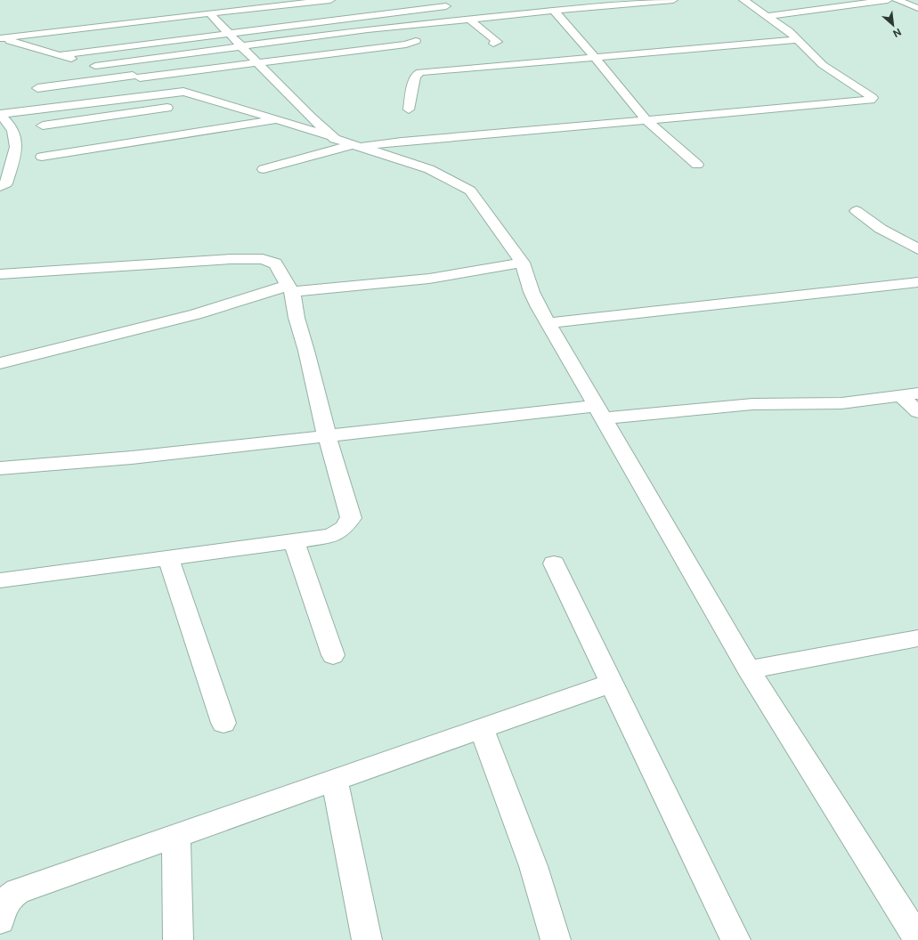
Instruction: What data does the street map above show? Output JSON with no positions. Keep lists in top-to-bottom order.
{
  "north": "bottom right"
}
